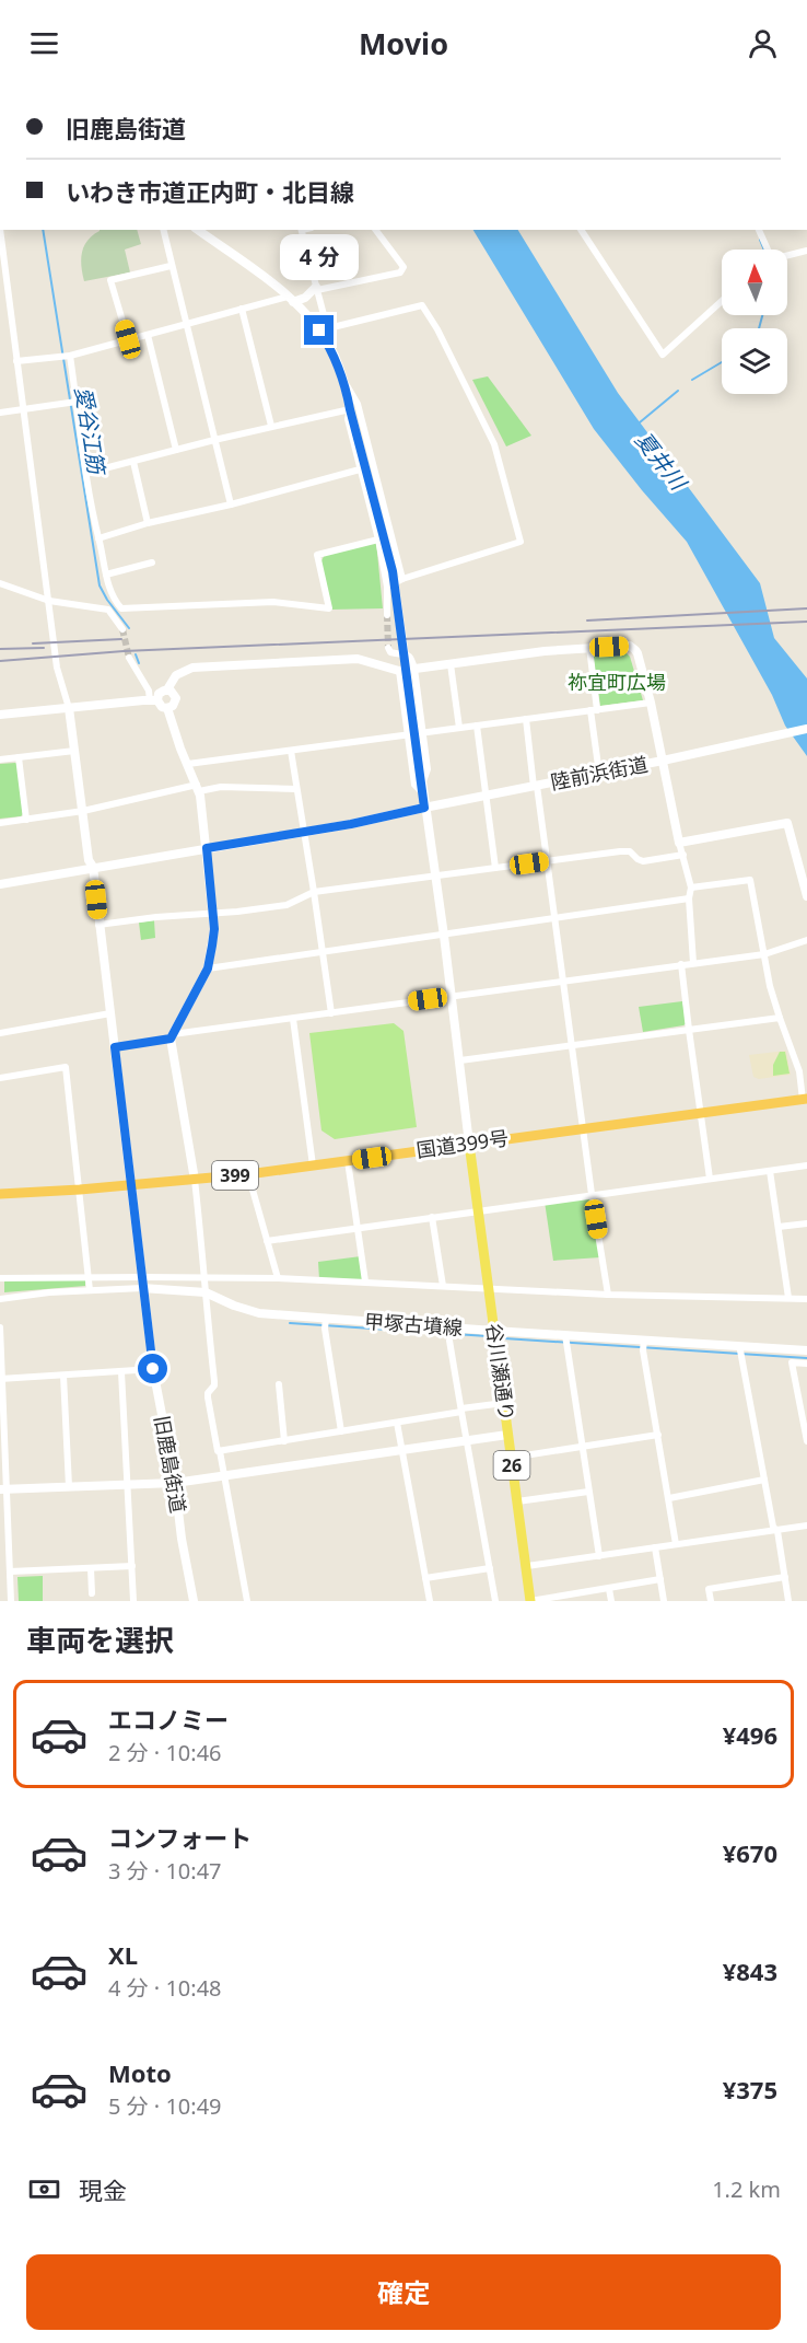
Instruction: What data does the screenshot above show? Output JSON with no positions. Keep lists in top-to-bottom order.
{
  "streets": {
    "highway": ["国道399号", "399"],
    "main road": ["甲塚古墳線", "谷川瀬通り", "26"],
    "street": ["陸前浜街道", "旧鹿島街道"]
  },
  "crossings": [
    ["国道399号", "谷川瀬通り"],
    ["甲塚古墳線", "谷川瀬通り"],
    ["甲塚古墳線", "旧鹿島街道"]
  ],
  "water": ["愛谷江筋", "夏井川"],
  "parks": ["祢宜町広場"],
  "north": "top",
  "page": {
    "header": "Movio",
    "banner": ["旧鹿島街道", "いわき市道正内町・北目線"],
    "bubble": "4 分",
    "heading": "車両を選択",
    "list": [
      {
        "name": "エコノミー",
        "note": "2 分 · 10:46",
        "value": "¥496"
      },
      {
        "name": "コンフォート",
        "note": "3 分 · 10:47",
        "value": "¥670"
      },
      {
        "name": "XL",
        "note": "4 分 · 10:48",
        "value": "¥843"
      },
      {
        "name": "Moto",
        "note": "5 分 · 10:49",
        "value": "¥375"
      }
    ],
    "pay": ["現金", "1.2 km"],
    "buttons": "確定"
  }
}
